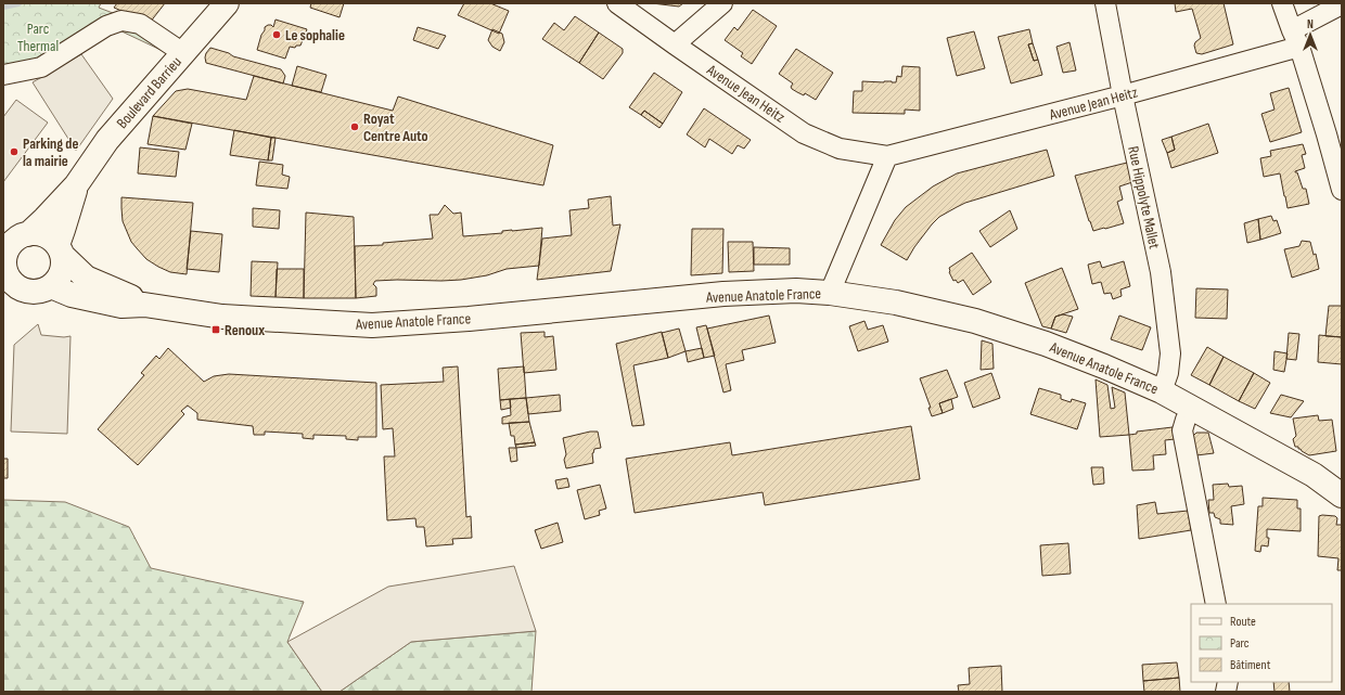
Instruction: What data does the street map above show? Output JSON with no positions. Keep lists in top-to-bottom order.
{
  "streets": {
    "main road": ["Boulevard Barrieu", "Avenue Anatole France"],
    "street": ["Avenue Jean Heitz", "Rue Hippolyte Mallet"]
  },
  "crossings": [
    ["Boulevard Barrieu", "Avenue Anatole France"],
    ["Avenue Jean Heitz", "Rue Hippolyte Mallet"],
    ["Rue Hippolyte Mallet", "Avenue Anatole France"]
  ],
  "parks": ["Parc Thermal"],
  "places": {
    "other": ["Le sophalie", "Royat Centre Auto", "Parking de la mairie"],
    "transit": ["Renoux"]
  },
  "legend": ["Route", "Parc", "Bâtiment"],
  "north": "top"
}
